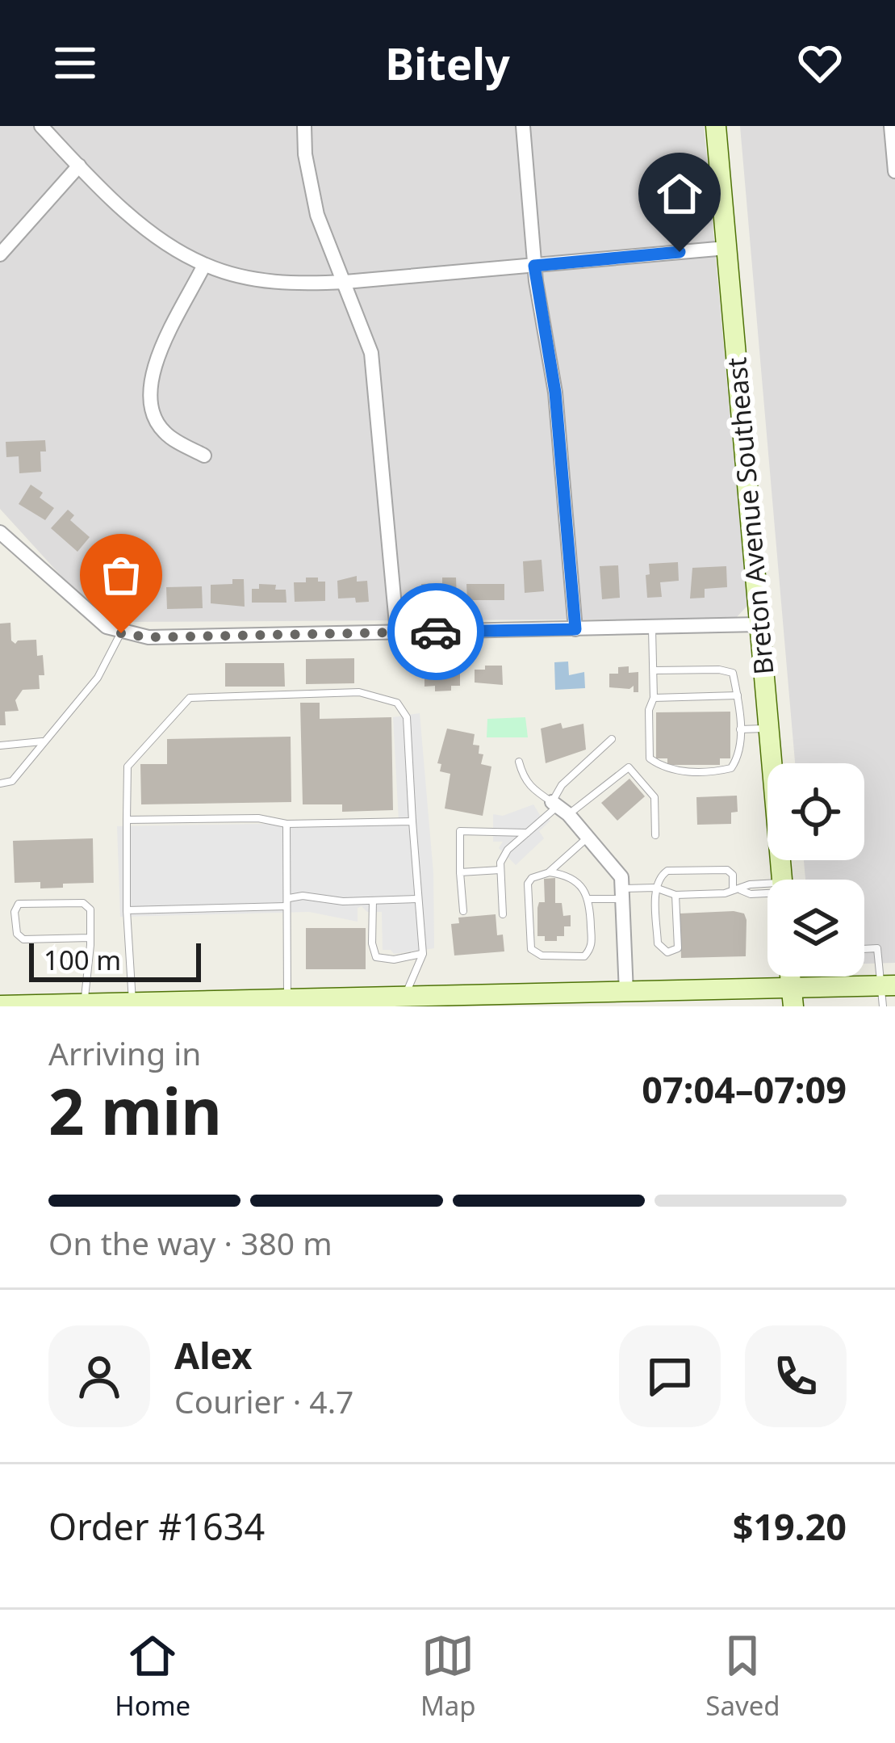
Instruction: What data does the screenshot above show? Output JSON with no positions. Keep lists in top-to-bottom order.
{
  "streets": {
    "main road": ["Breton Avenue Southeast"]
  },
  "scale_bar": "100 m",
  "page": {
    "header": "Bitely",
    "scale": "100 m",
    "heading": ["2 min", "Arriving in", "07:04–07:09"],
    "panel": [
      "Alex",
      "Courier · 4.7",
      "Order #1634",
      "$19.20"
    ],
    "bar": "On the way · 380 m",
    "tabs": ["Home", "Map", "Saved"]
  }
}
